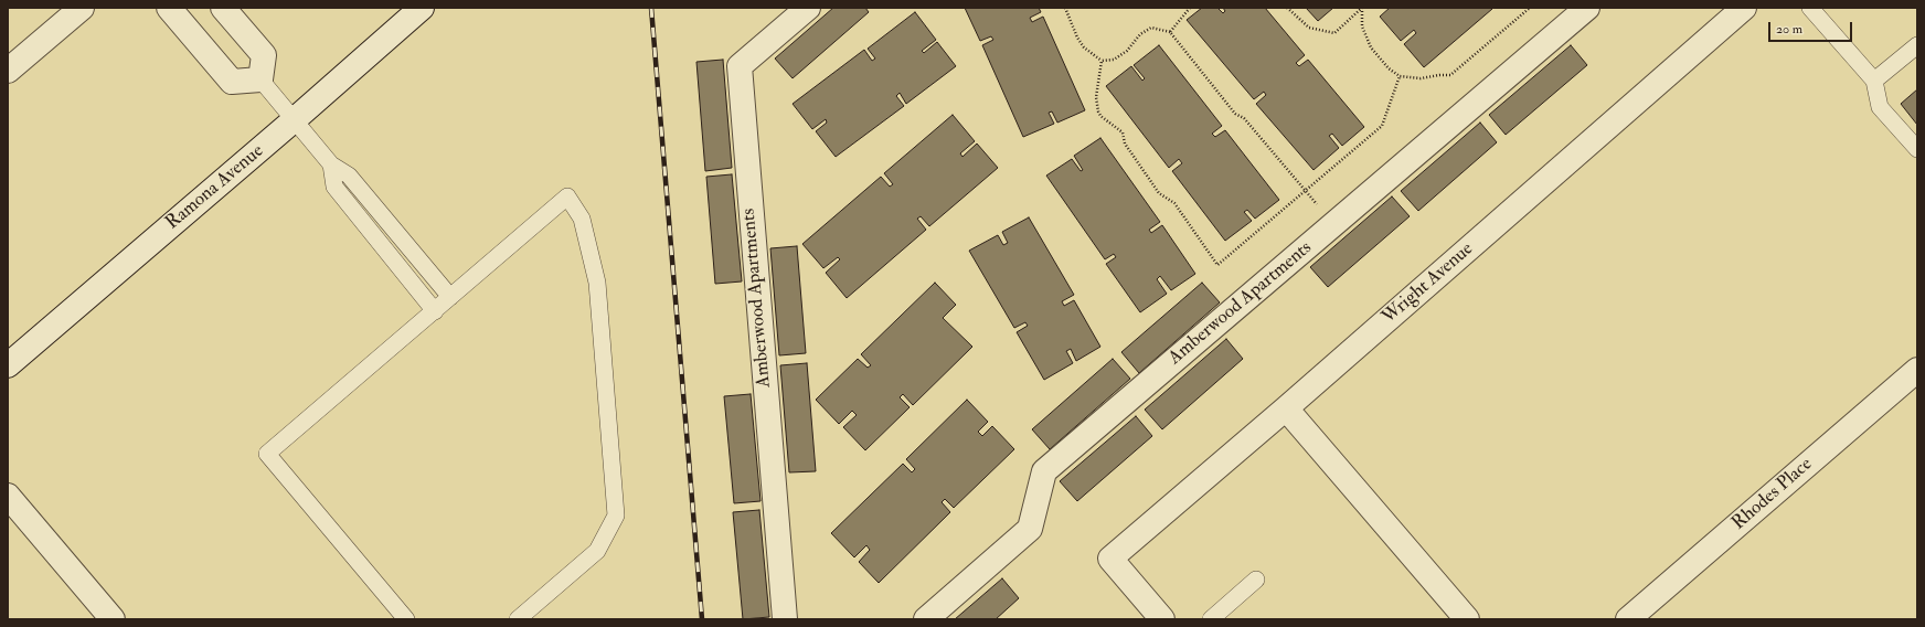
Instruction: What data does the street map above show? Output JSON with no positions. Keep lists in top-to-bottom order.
{
  "streets": {
    "street": [
      "Ramona Avenue",
      "Wright Avenue",
      "Amberwood Apartments",
      "Rhodes Place"
    ]
  },
  "scale_bar": "20 m"
}
